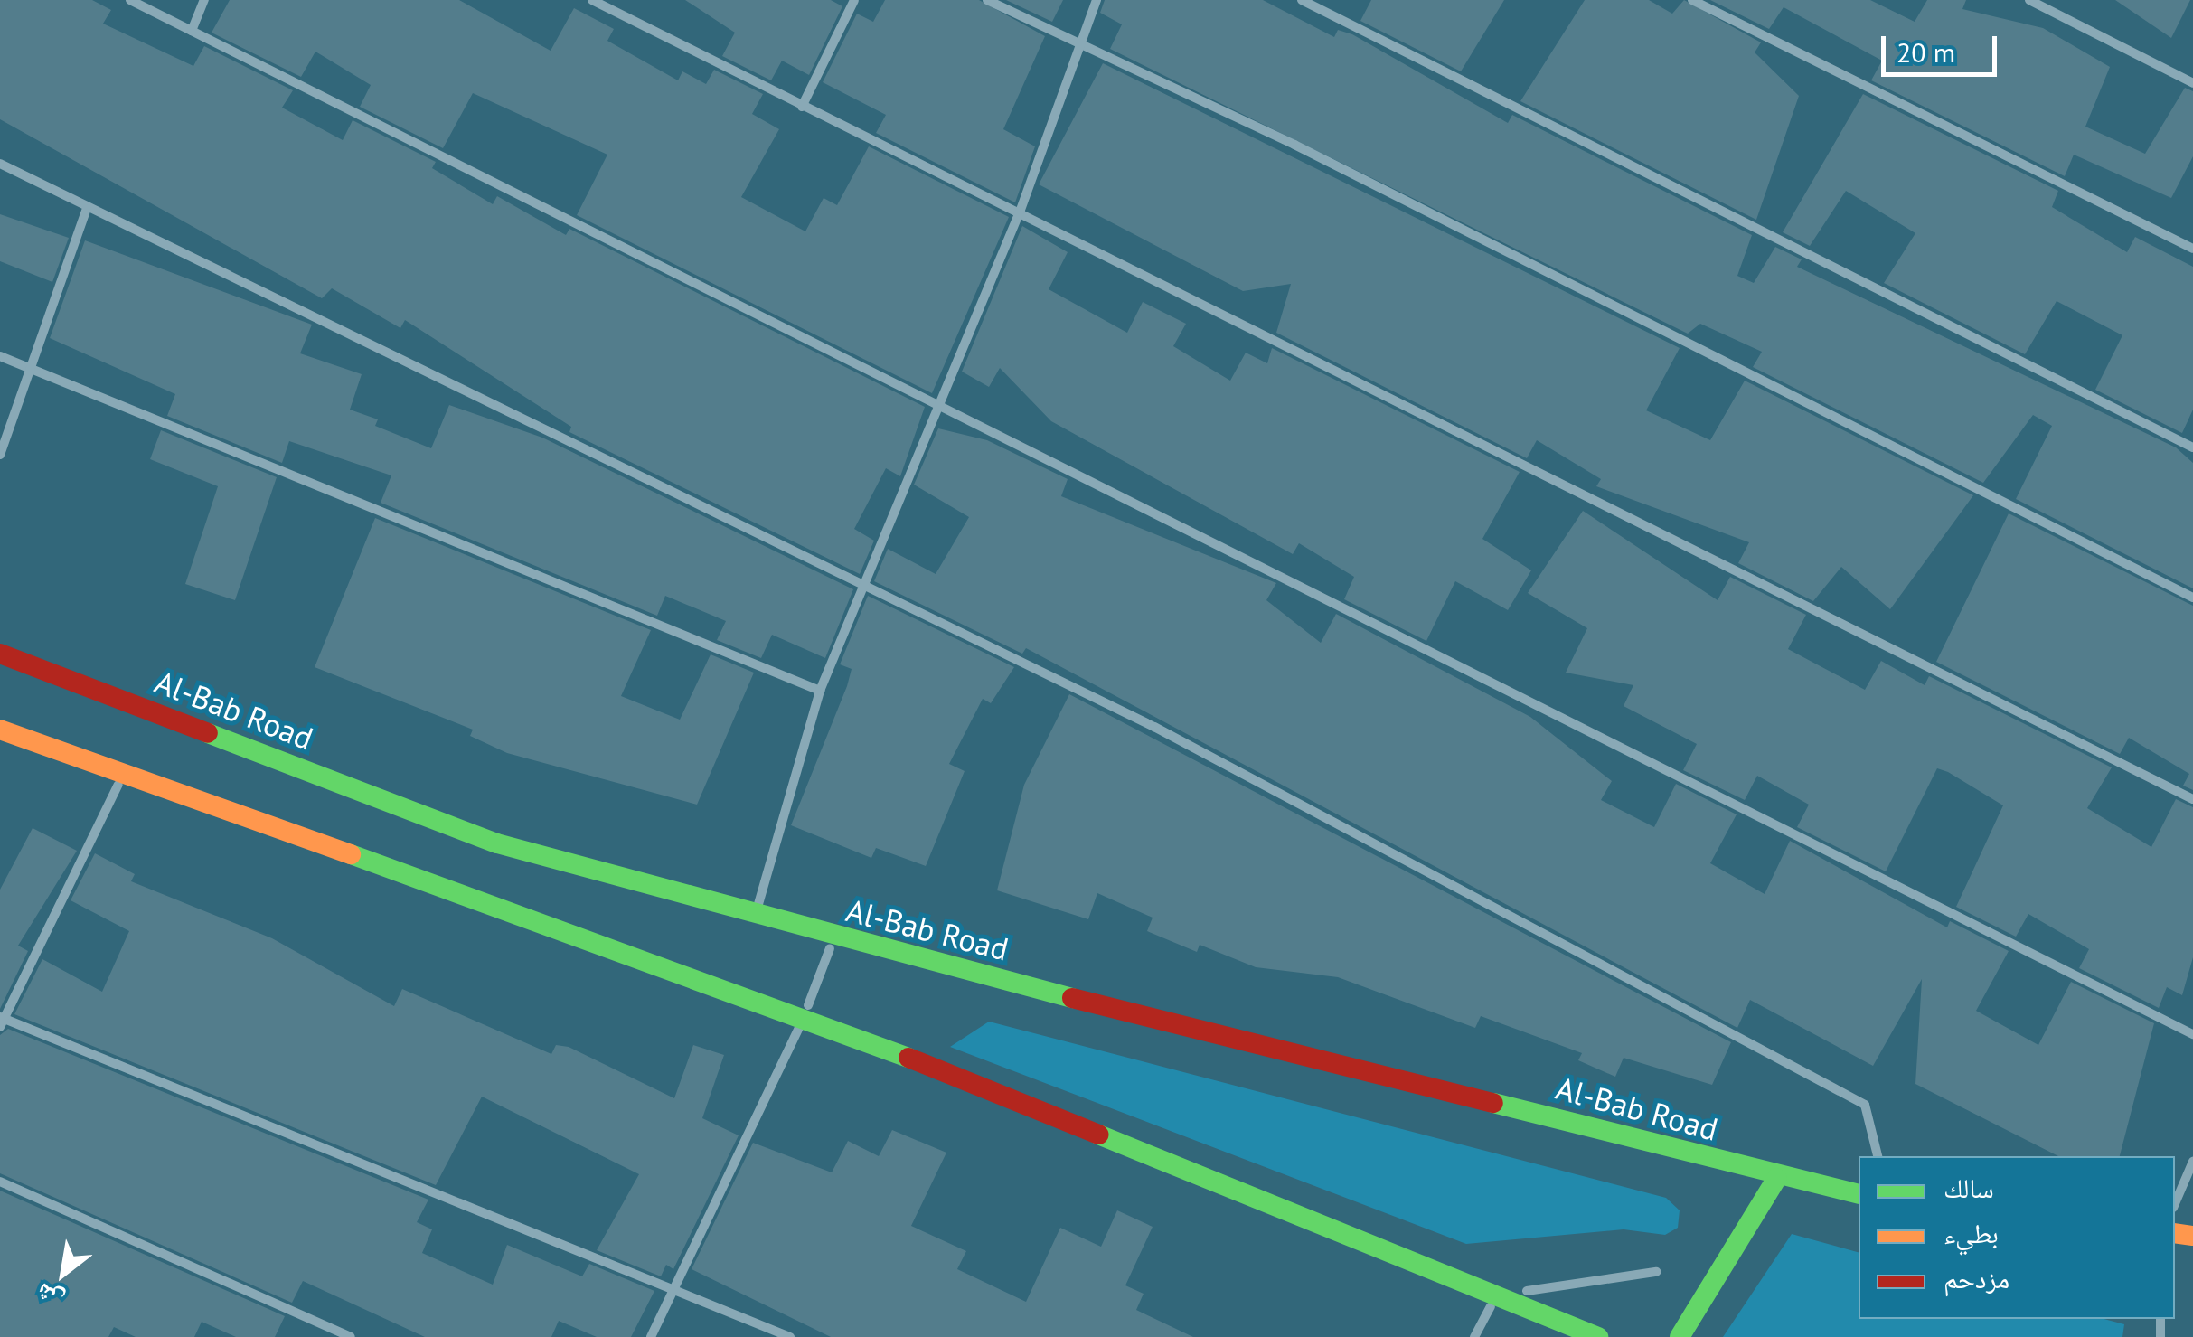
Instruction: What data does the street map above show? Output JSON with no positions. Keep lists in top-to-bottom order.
{
  "streets": {
    "main road": ["Al-Bab Road"]
  },
  "legend": ["سالك", "بطيء", "مزدحم"],
  "scale_bar": "20 m",
  "north": "bottom left"
}
